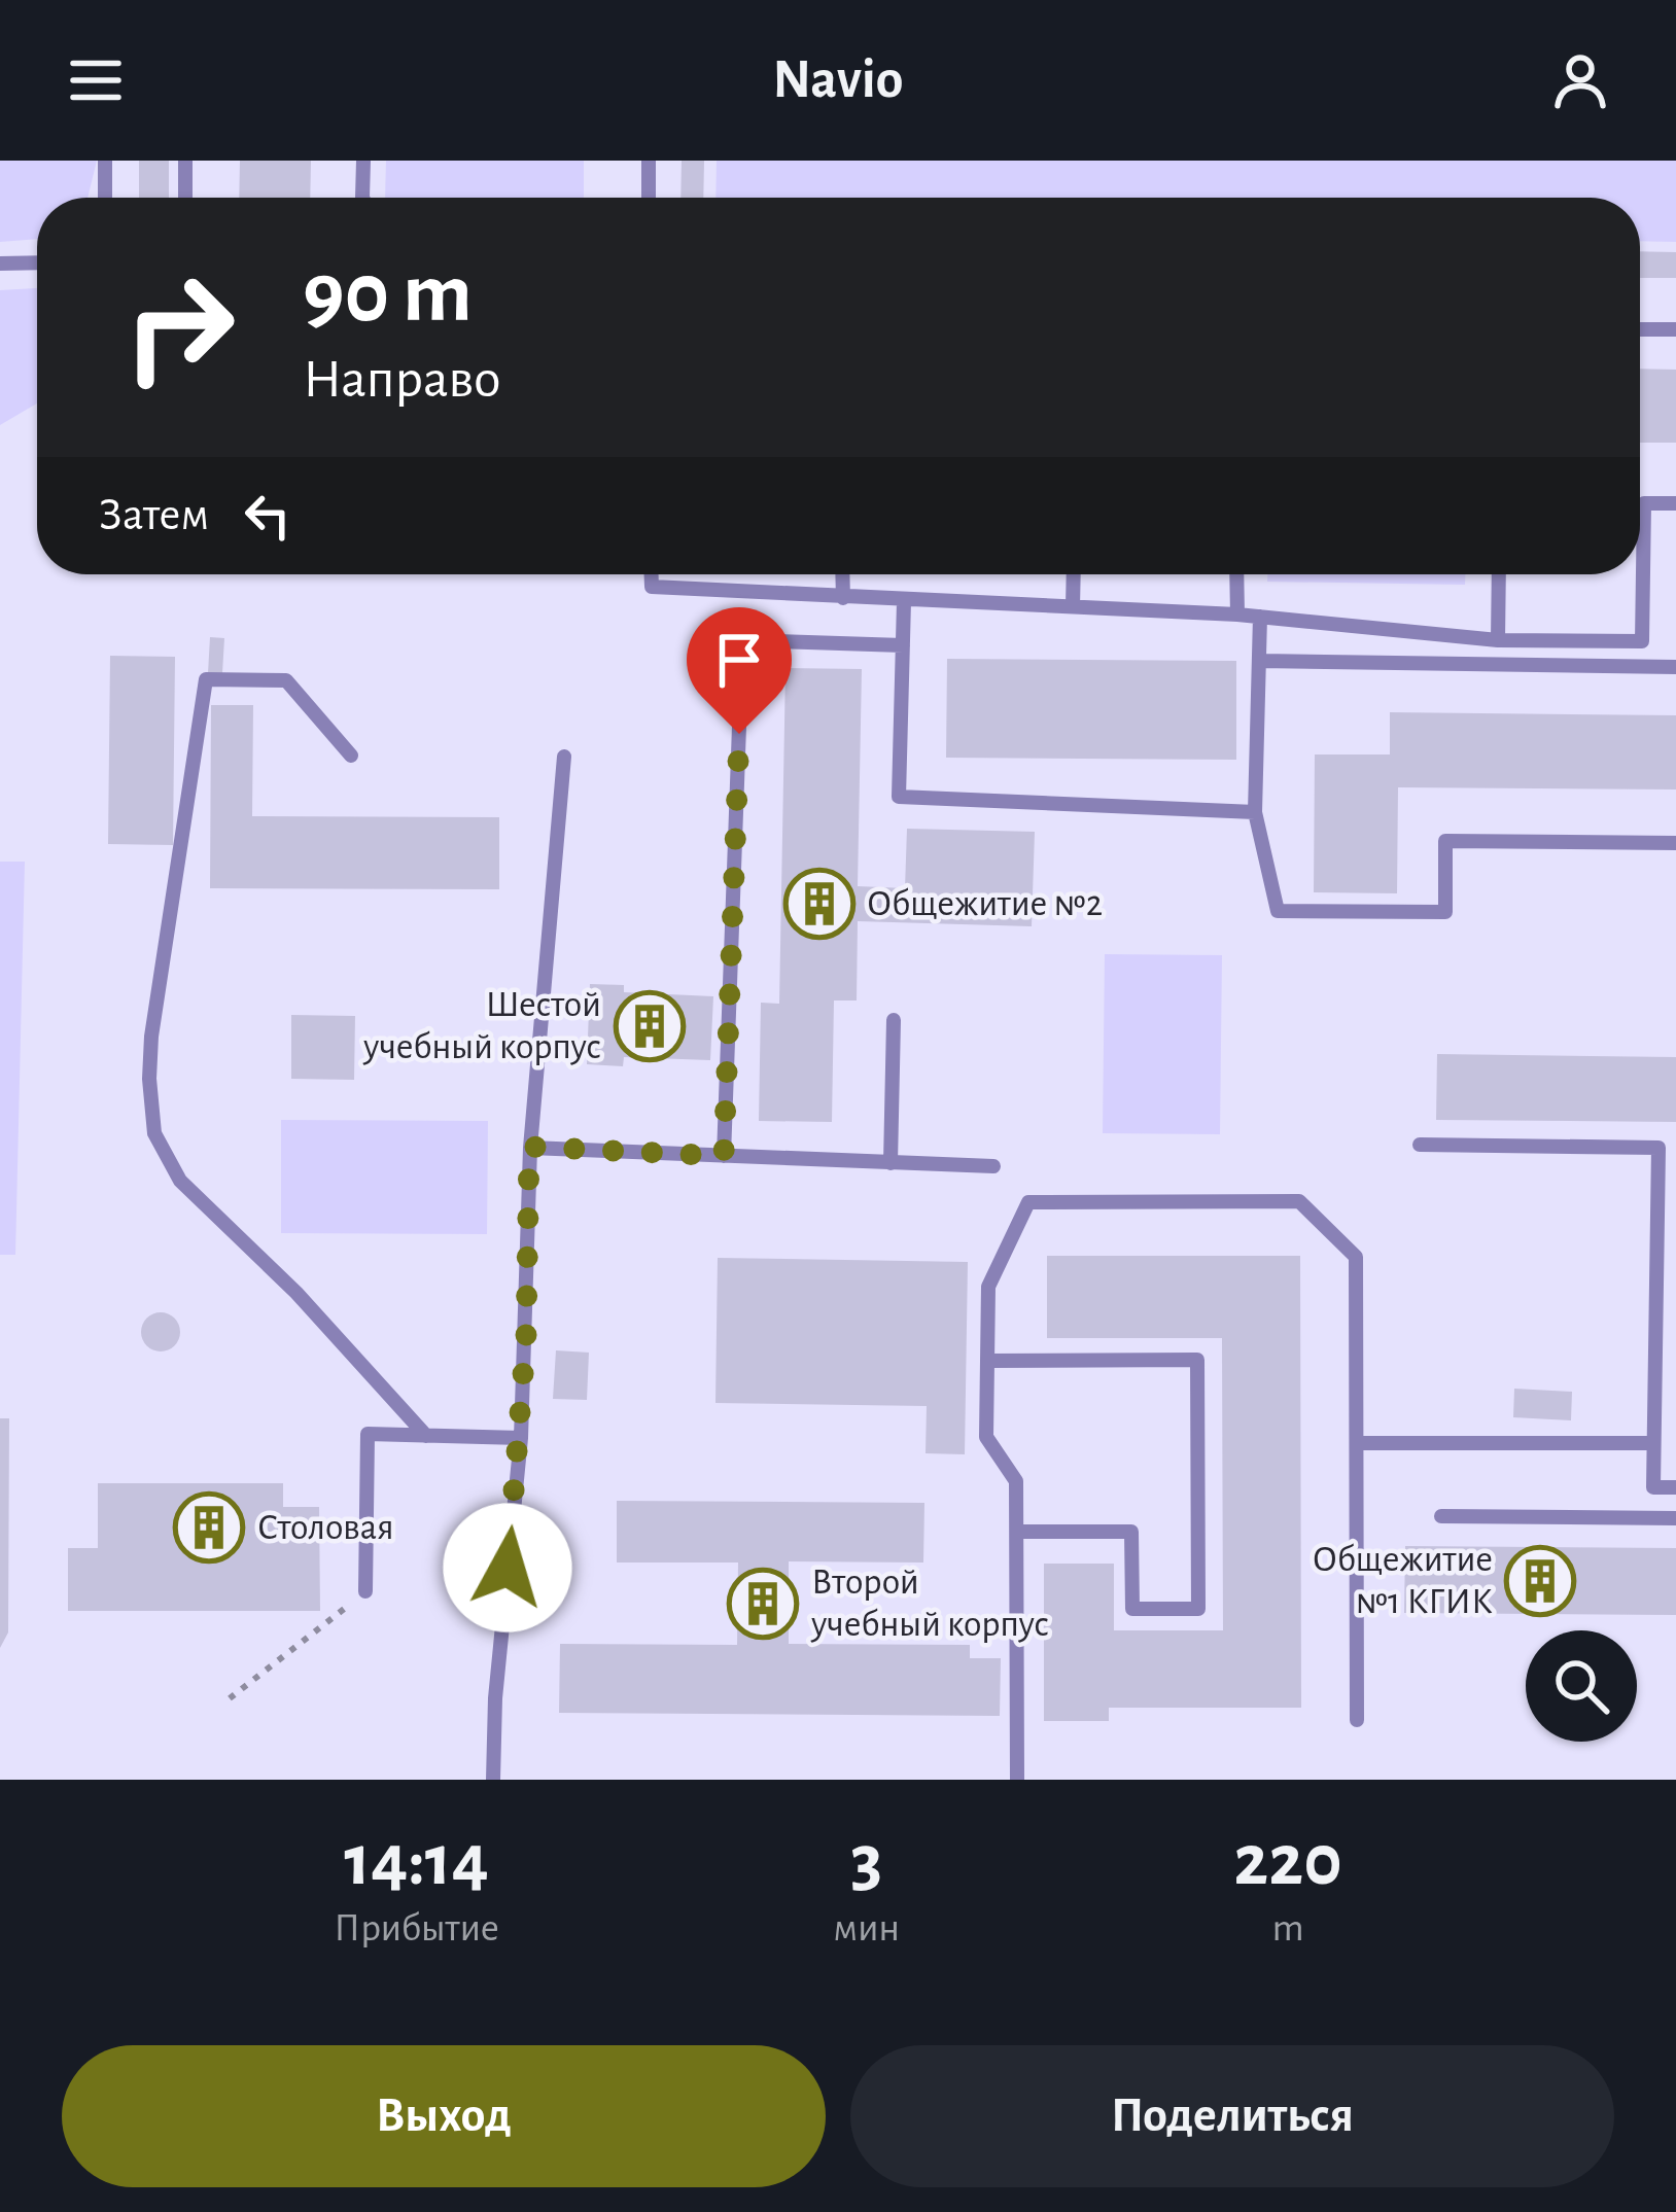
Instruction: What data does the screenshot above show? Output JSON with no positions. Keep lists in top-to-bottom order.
{
  "places": {
    "building": [
      "Общежитие №2",
      "Шестой учебный корпус",
      "Столовая",
      "Общежитие №1 КГИК",
      "Второй учебный корпус"
    ]
  },
  "page": {
    "header": "Navio",
    "turn": ["90 m", "Направо"],
    "then": "Затем",
    "eta": [
      "14:14",
      "Прибытие",
      "3",
      "мин",
      "220",
      "m"
    ],
    "buttons": ["Выход", "Поделиться"]
  }
}
